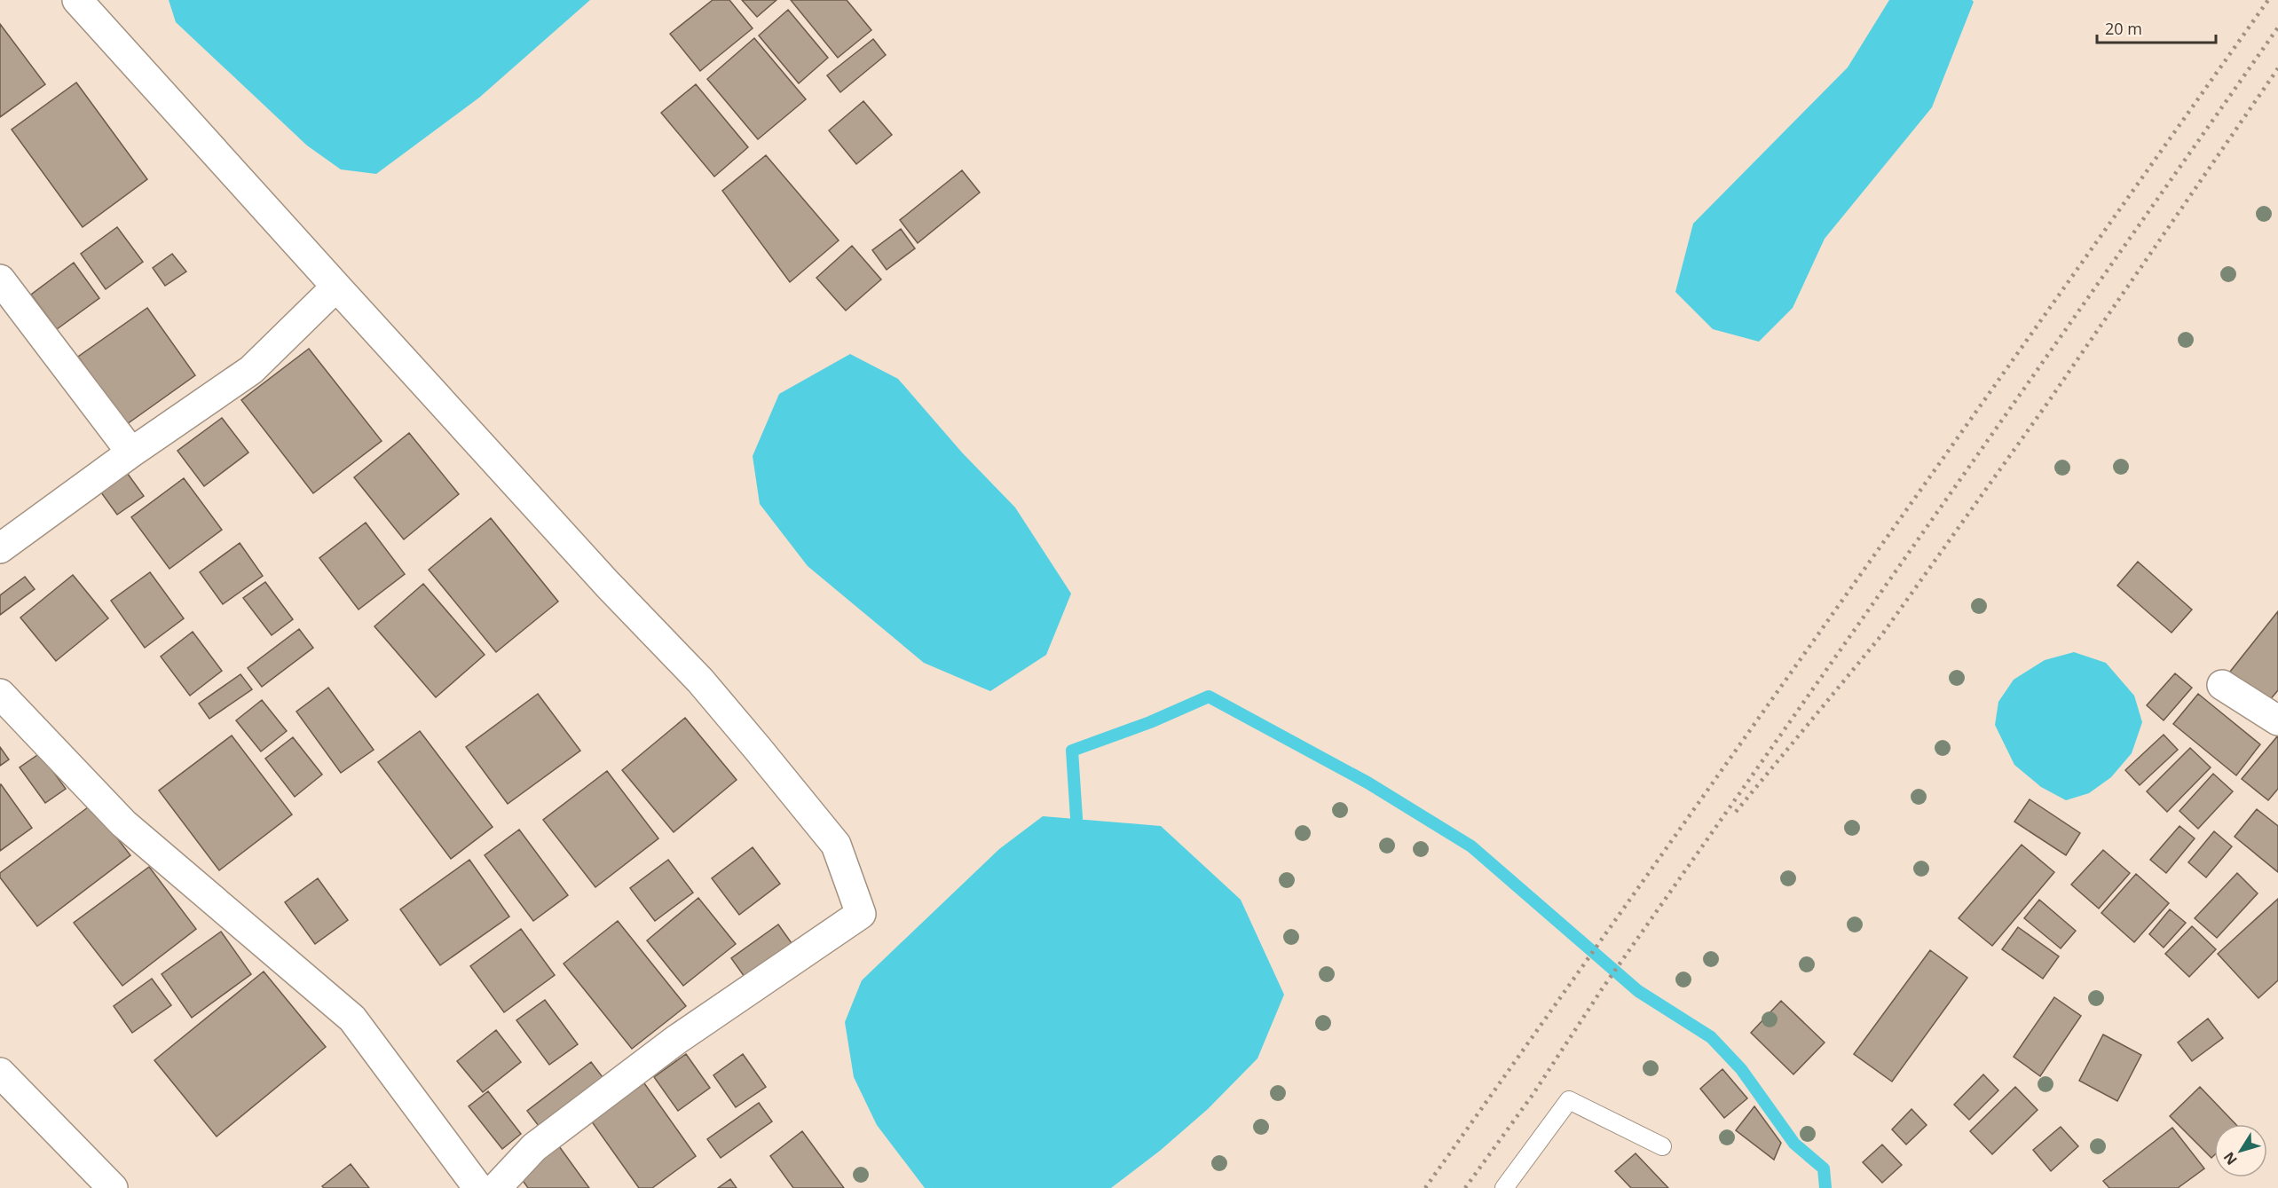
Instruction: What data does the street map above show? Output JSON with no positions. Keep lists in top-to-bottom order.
{
  "scale_bar": "20 m",
  "north": "bottom left"
}
